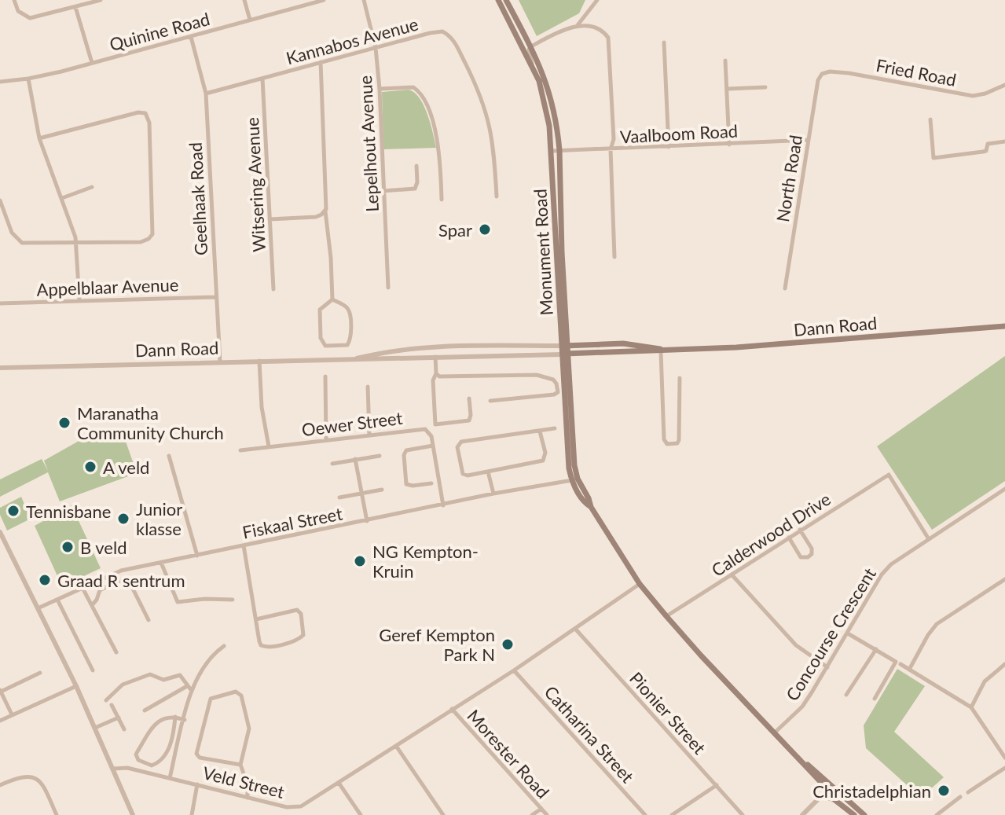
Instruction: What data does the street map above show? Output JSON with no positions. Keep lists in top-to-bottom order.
{
  "streets": {
    "main road": ["Monument Road", "Dann Road"],
    "street": [
      "Quinine Road",
      "Kannabos Avenue",
      "Fried Road",
      "Vaalboom Road",
      "Lepelhout Avenue",
      "North Road",
      "Witsering Avenue",
      "Geelhaak Road",
      "Appelblaar Avenue",
      "Oewer Street",
      "Fiskaal Street",
      "Calderwood Drive",
      "Concourse Crescent",
      "Pionier Street",
      "Catharina Street",
      "Morester Road",
      "Veld Street"
    ]
  },
  "crossings": [
    ["Quinine Road", "Geelhaak Road"],
    ["Kannabos Avenue", "Lepelhout Avenue"],
    ["Kannabos Avenue", "Witsering Avenue"],
    ["Kannabos Avenue", "Geelhaak Road"],
    ["Fried Road", "North Road"],
    ["Vaalboom Road", "North Road"],
    ["Vaalboom Road", "Monument Road"],
    ["Geelhaak Road", "Appelblaar Avenue"],
    ["Geelhaak Road", "Dann Road"],
    ["Monument Road", "Dann Road"],
    ["Monument Road", "Fiskaal Street"],
    ["Calderwood Drive", "Concourse Crescent"],
    ["Pionier Street", "Veld Street"],
    ["Catharina Street", "Veld Street"],
    ["Morester Road", "Veld Street"]
  ],
  "places": [
    "Spar",
    "Maranatha Community Church",
    "A veld",
    "Tennisbane",
    "Junior klasse",
    "B veld",
    "NG Kempton- Kruin",
    "Graad R sentrum",
    "Geref Kempton Park N",
    "Christadelphian"
  ]
}
